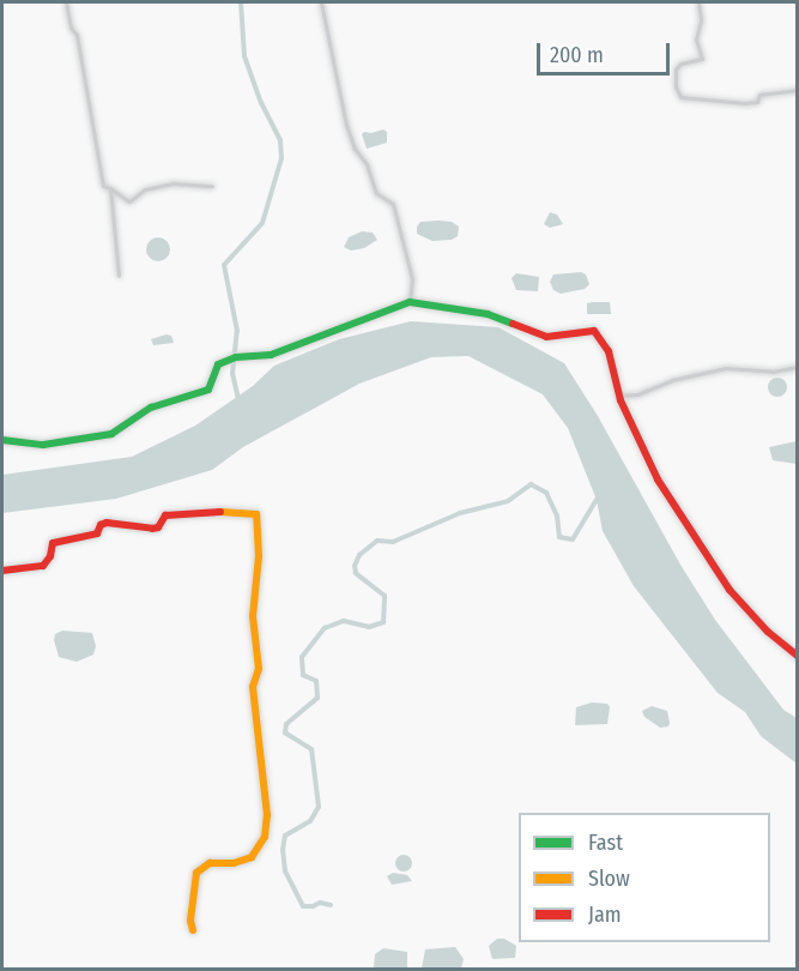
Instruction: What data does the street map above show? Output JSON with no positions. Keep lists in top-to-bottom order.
{
  "legend": ["Fast", "Slow", "Jam"],
  "scale_bar": "200 m"
}
